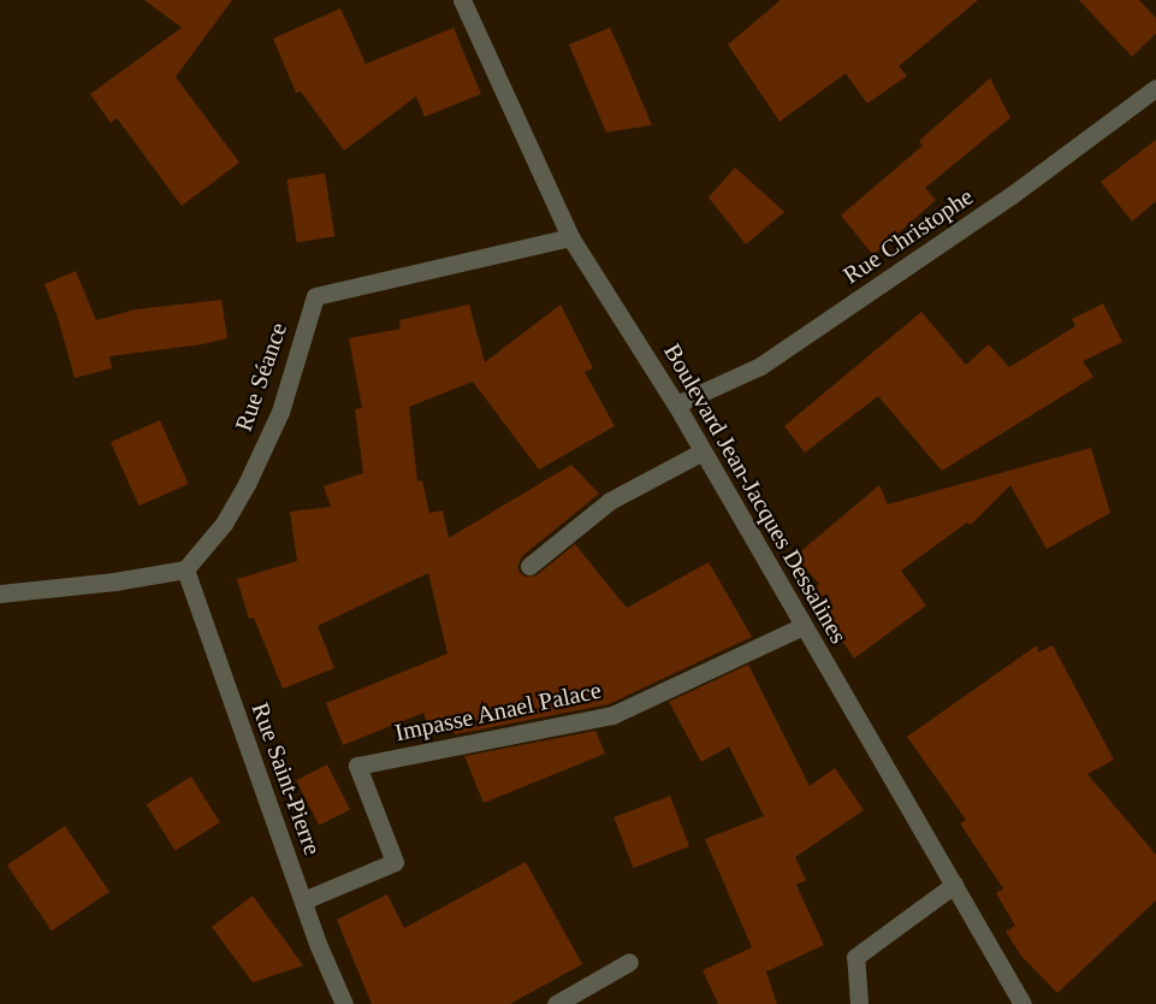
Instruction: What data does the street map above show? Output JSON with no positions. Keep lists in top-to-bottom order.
{
  "streets": {
    "street": [
      "Rue Christophe",
      "Rue Séance",
      "Boulevard Jean-Jacques Dessalines",
      "Impasse Anael Palace",
      "Rue Saint-Pierre"
    ]
  },
  "crossings": [
    ["Rue Christophe", "Boulevard Jean-Jacques Dessalines"],
    ["Rue Séance", "Boulevard Jean-Jacques Dessalines"],
    ["Rue Séance", "Rue Saint-Pierre"],
    ["Boulevard Jean-Jacques Dessalines", "Impasse Anael Palace"],
    ["Impasse Anael Palace", "Rue Saint-Pierre"]
  ]
}
